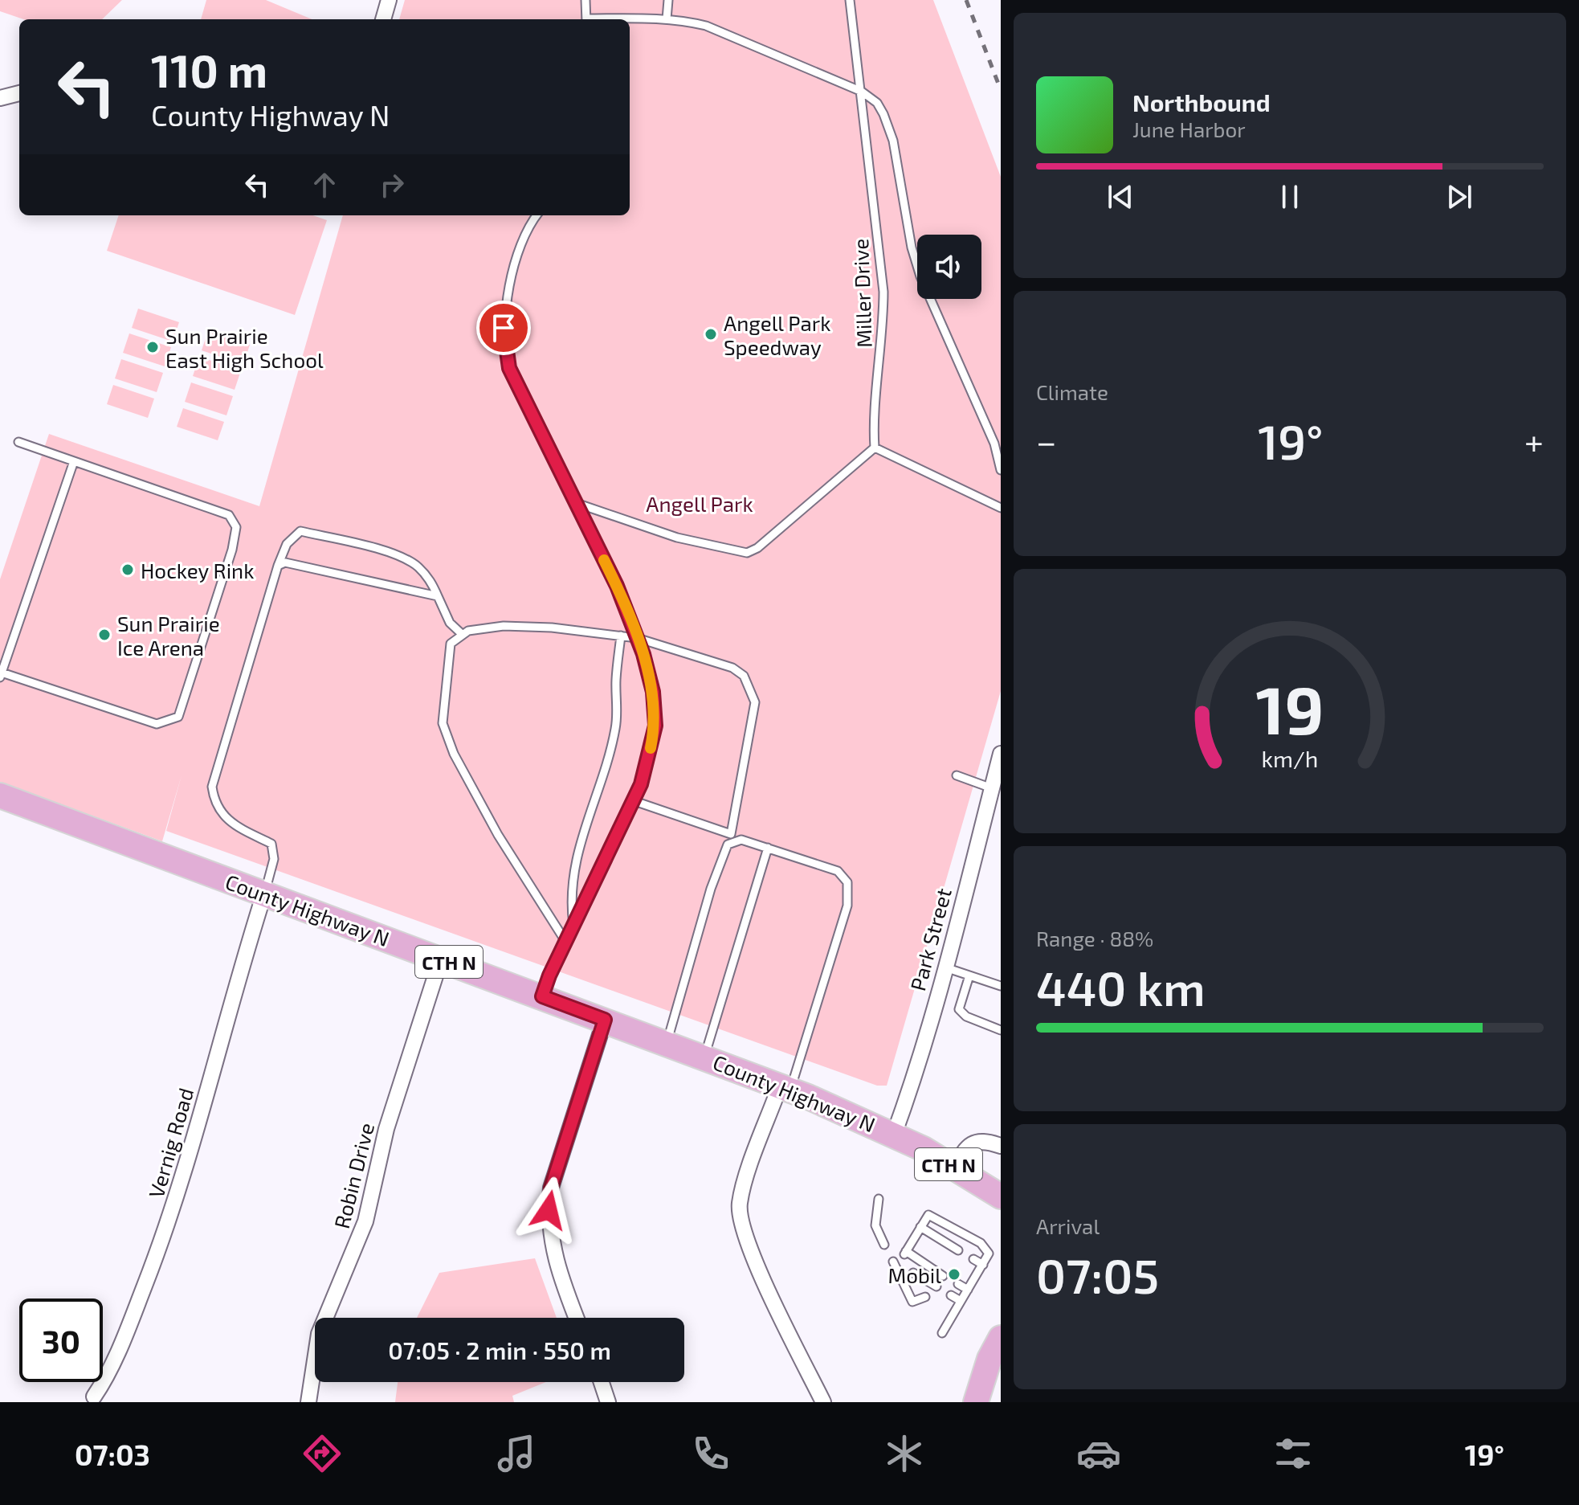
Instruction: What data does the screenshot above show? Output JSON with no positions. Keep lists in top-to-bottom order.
{
  "streets": {
    "main road": ["County Highway N", "CTH N"],
    "street": ["Park Street", "Vernig Road", "Robin Drive"],
    "lane": ["Miller Drive"]
  },
  "crossings": [
    ["County Highway N", "Park Street"],
    ["County Highway N", "Vernig Road"],
    ["County Highway N", "Robin Drive"]
  ],
  "parks": ["Angell Park"],
  "places": [
    "Angell Park Speedway",
    "Sun Prairie East High School",
    "Hockey Rink",
    "Sun Prairie Ice Arena",
    "Mobil"
  ],
  "page": {
    "turn": ["110 m", "County Highway N"],
    "song": ["Northbound", "June Harbor"],
    "tile": [
      "Climate",
      ["Range · 88%", "440 km"],
      ["Arrival", "07:05"]
    ],
    "heat": ["−", "19°", "+"],
    "limit": "30",
    "trip": "07:05 · 2 min · 550 m",
    "tabs": ["07:03", "19°"],
    "gauge": ["19", "km/h"]
  }
}
